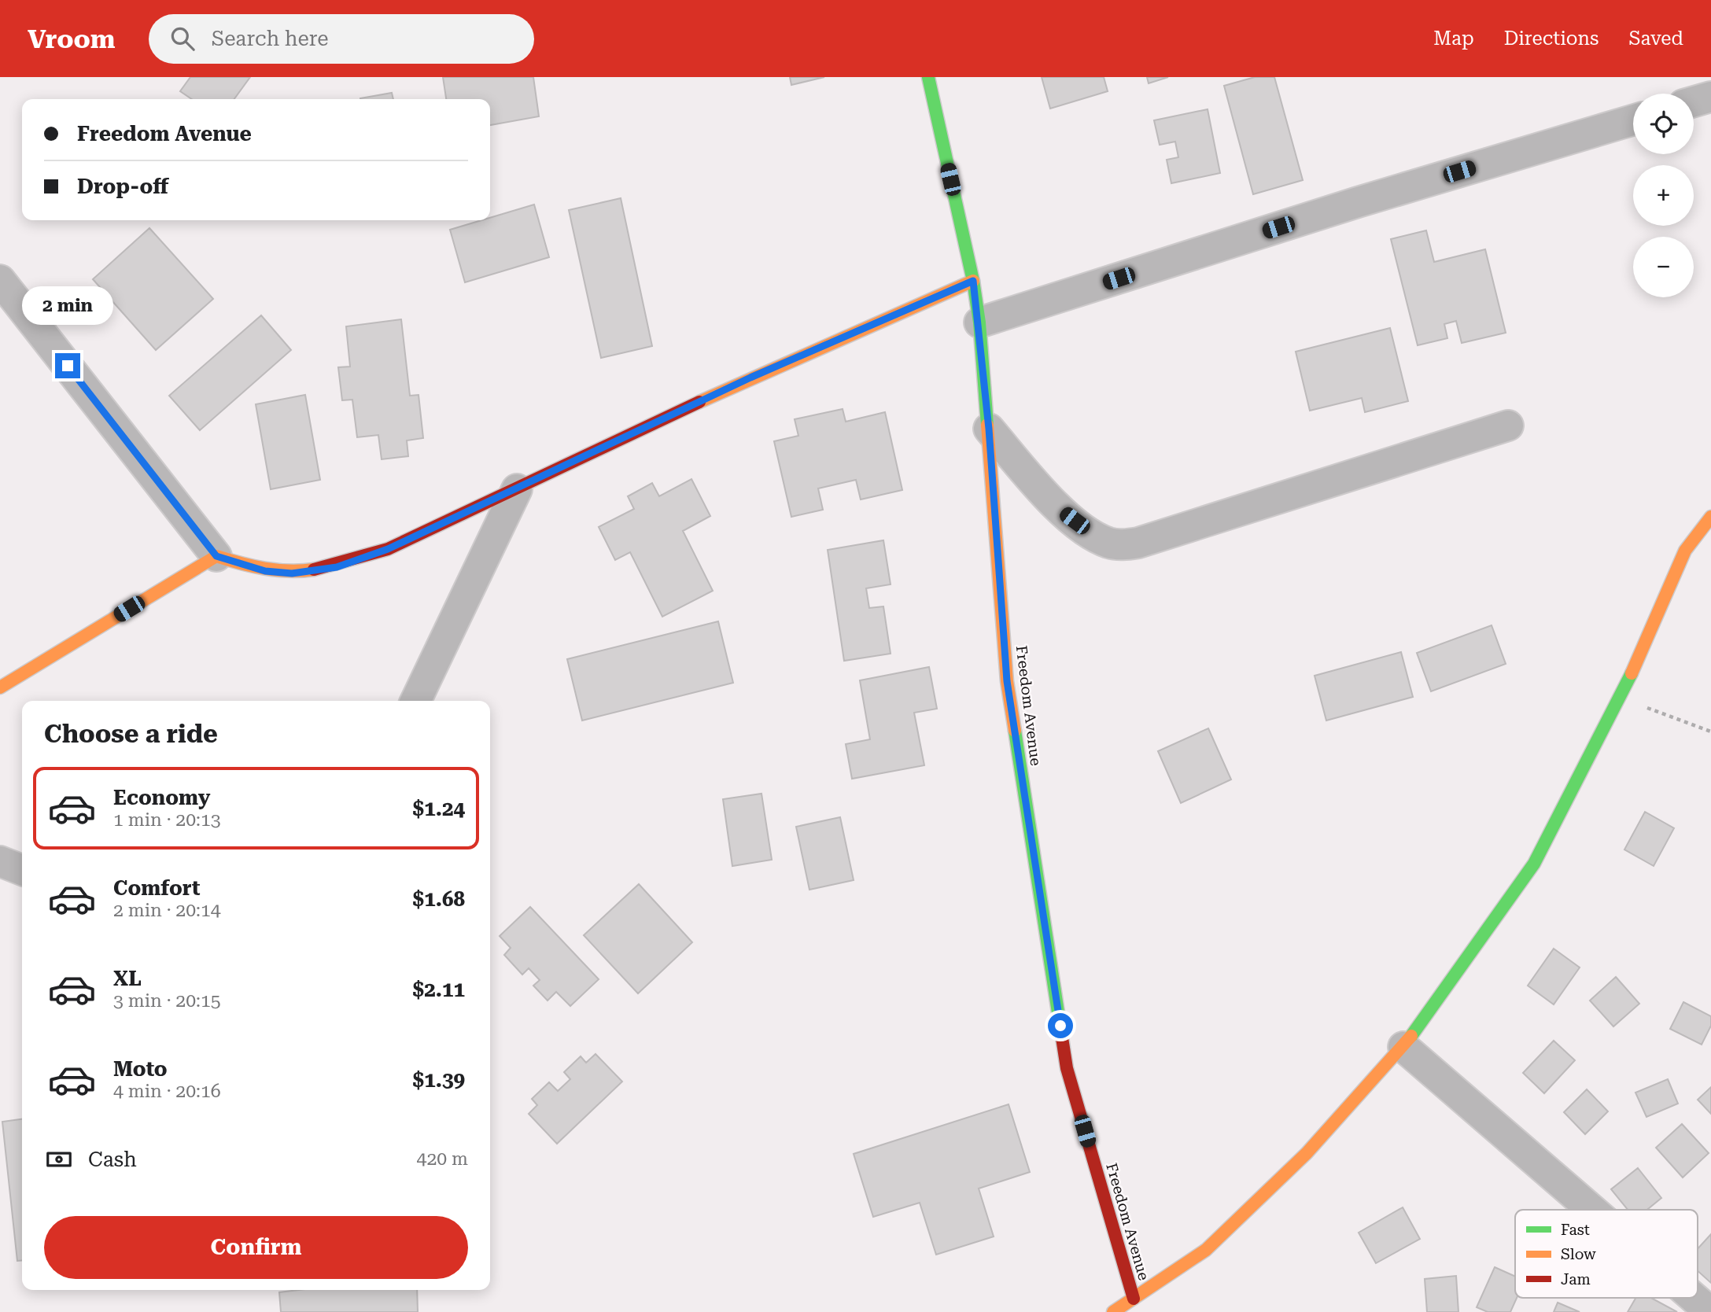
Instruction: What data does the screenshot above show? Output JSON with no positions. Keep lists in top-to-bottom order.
{
  "streets": {
    "street": ["Freedom Avenue"]
  },
  "legend": ["Fast", "Slow", "Jam"],
  "page": {
    "header": "Vroom",
    "search": "Search here",
    "nav": ["Map", "Directions", "Saved"],
    "map_buttons": ["+", "−"],
    "banner": ["Freedom Avenue", "Drop-off"],
    "bubble": "2 min",
    "heading": "Choose a ride",
    "list": [
      {
        "name": "Economy",
        "note": "1 min · 20:13",
        "value": "$1.24"
      },
      {
        "name": "Comfort",
        "note": "2 min · 20:14",
        "value": "$1.68"
      },
      {
        "name": "XL",
        "note": "3 min · 20:15",
        "value": "$2.11"
      },
      {
        "name": "Moto",
        "note": "4 min · 20:16",
        "value": "$1.39"
      }
    ],
    "pay": ["Cash", "420 m"],
    "buttons": "Confirm"
  }
}
